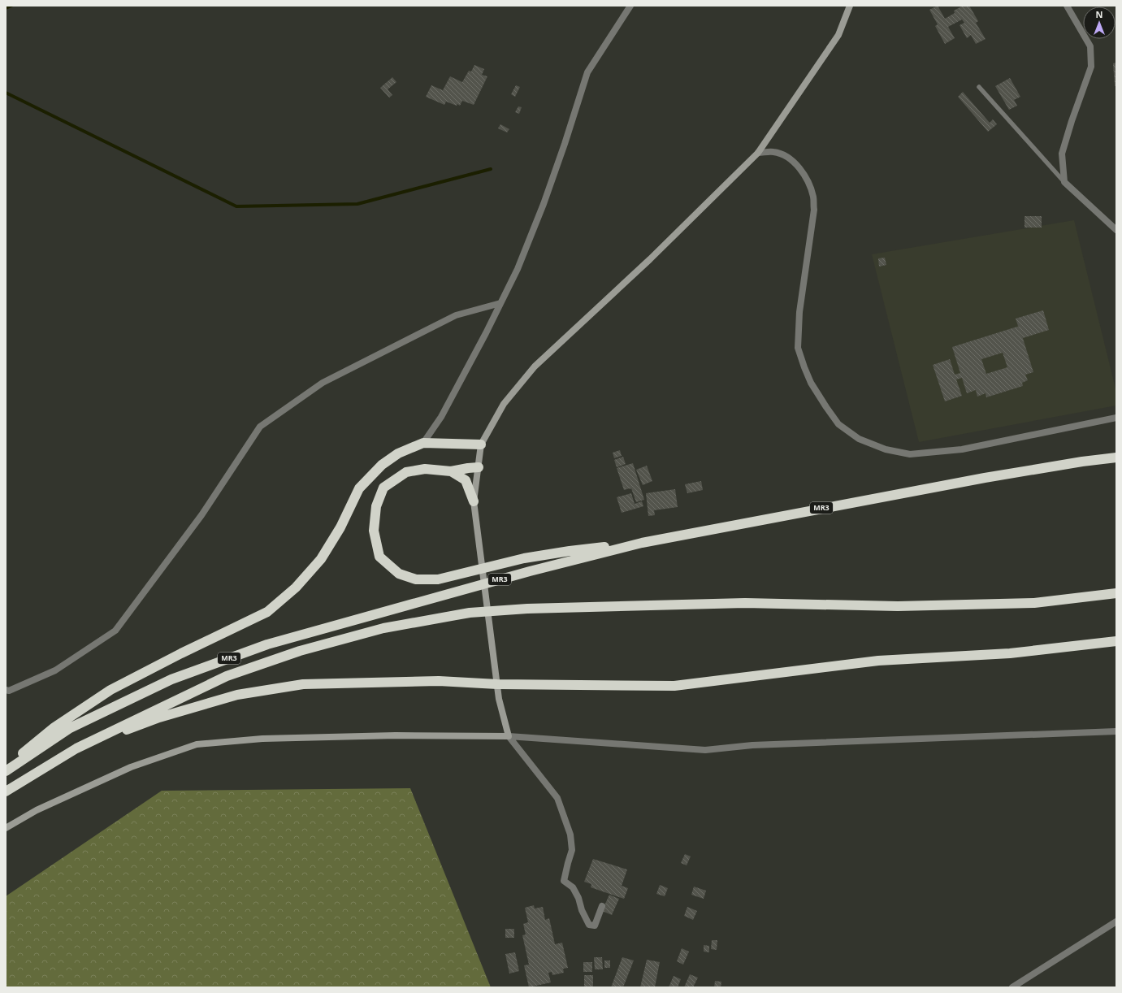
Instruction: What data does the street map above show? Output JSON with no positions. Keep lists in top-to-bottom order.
{
  "streets": {
    "highway": ["MR3"]
  },
  "north": "top"
}
